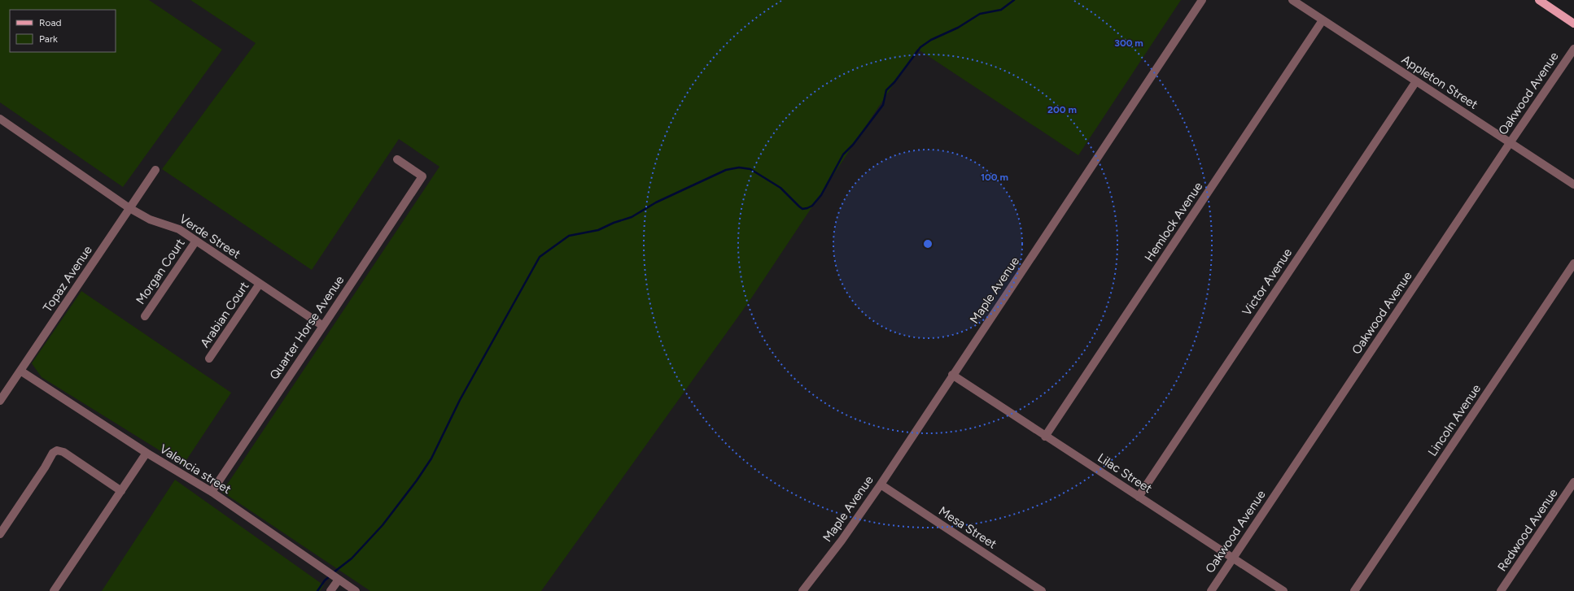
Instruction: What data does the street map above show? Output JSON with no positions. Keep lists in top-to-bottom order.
{
  "streets": {
    "street": [
      "Appleton Street",
      "Oakwood Avenue",
      "Hemlock Avenue",
      "Verde Street",
      "Morgan Court",
      "Topaz Avenue",
      "Victor Avenue",
      "Maple Avenue",
      "Arabian Court",
      "Quarter Horse Avenue",
      "Lincoln Avenue",
      "Valencia street",
      "Lilac Street",
      "Mesa Street",
      "Redwood Avenue"
    ]
  },
  "crossings": [
    ["Appleton Street", "Oakwood Avenue"],
    ["Appleton Street", "Hemlock Avenue"],
    ["Appleton Street", "Victor Avenue"],
    ["Oakwood Avenue", "Lilac Street"],
    ["Hemlock Avenue", "Lilac Street"],
    ["Verde Street", "Morgan Court"],
    ["Verde Street", "Topaz Avenue"],
    ["Verde Street", "Arabian Court"],
    ["Verde Street", "Quarter Horse Avenue"],
    ["Topaz Avenue", "Valencia street"],
    ["Victor Avenue", "Lilac Street"],
    ["Maple Avenue", "Lilac Street"],
    ["Maple Avenue", "Mesa Street"],
    ["Quarter Horse Avenue", "Valencia street"]
  ],
  "legend": ["Road", "Park"],
  "rings": ["300 m", "200 m", "100 m"]
}
